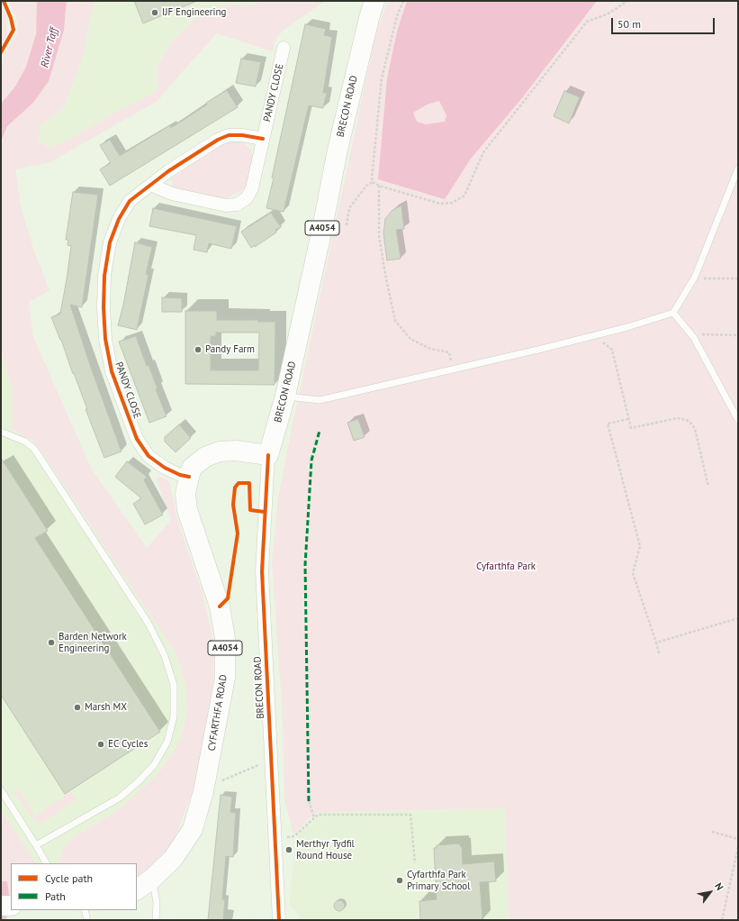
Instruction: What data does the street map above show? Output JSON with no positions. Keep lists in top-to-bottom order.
{
  "streets": {
    "main road": ["BRECON ROAD", "A4054", "CYFARTHFA ROAD"],
    "street": ["PANDY CLOSE"]
  },
  "crossings": [
    ["PANDY CLOSE", "CYFARTHFA ROAD"],
    ["BRECON ROAD", "CYFARTHFA ROAD"]
  ],
  "water": ["River Taff"],
  "parks": ["Cyfarthfa Park"],
  "places": [
    "IJF Engineering",
    "Pandy Farm",
    "Barden Network Engineering",
    "Marsh MX",
    "EC Cycles",
    "Merthyr Tydfil Round House",
    "Cyfarthfa Park Primary School"
  ],
  "legend": ["Cycle path", "Path"],
  "scale_bar": "50 m",
  "north": "top right"
}
